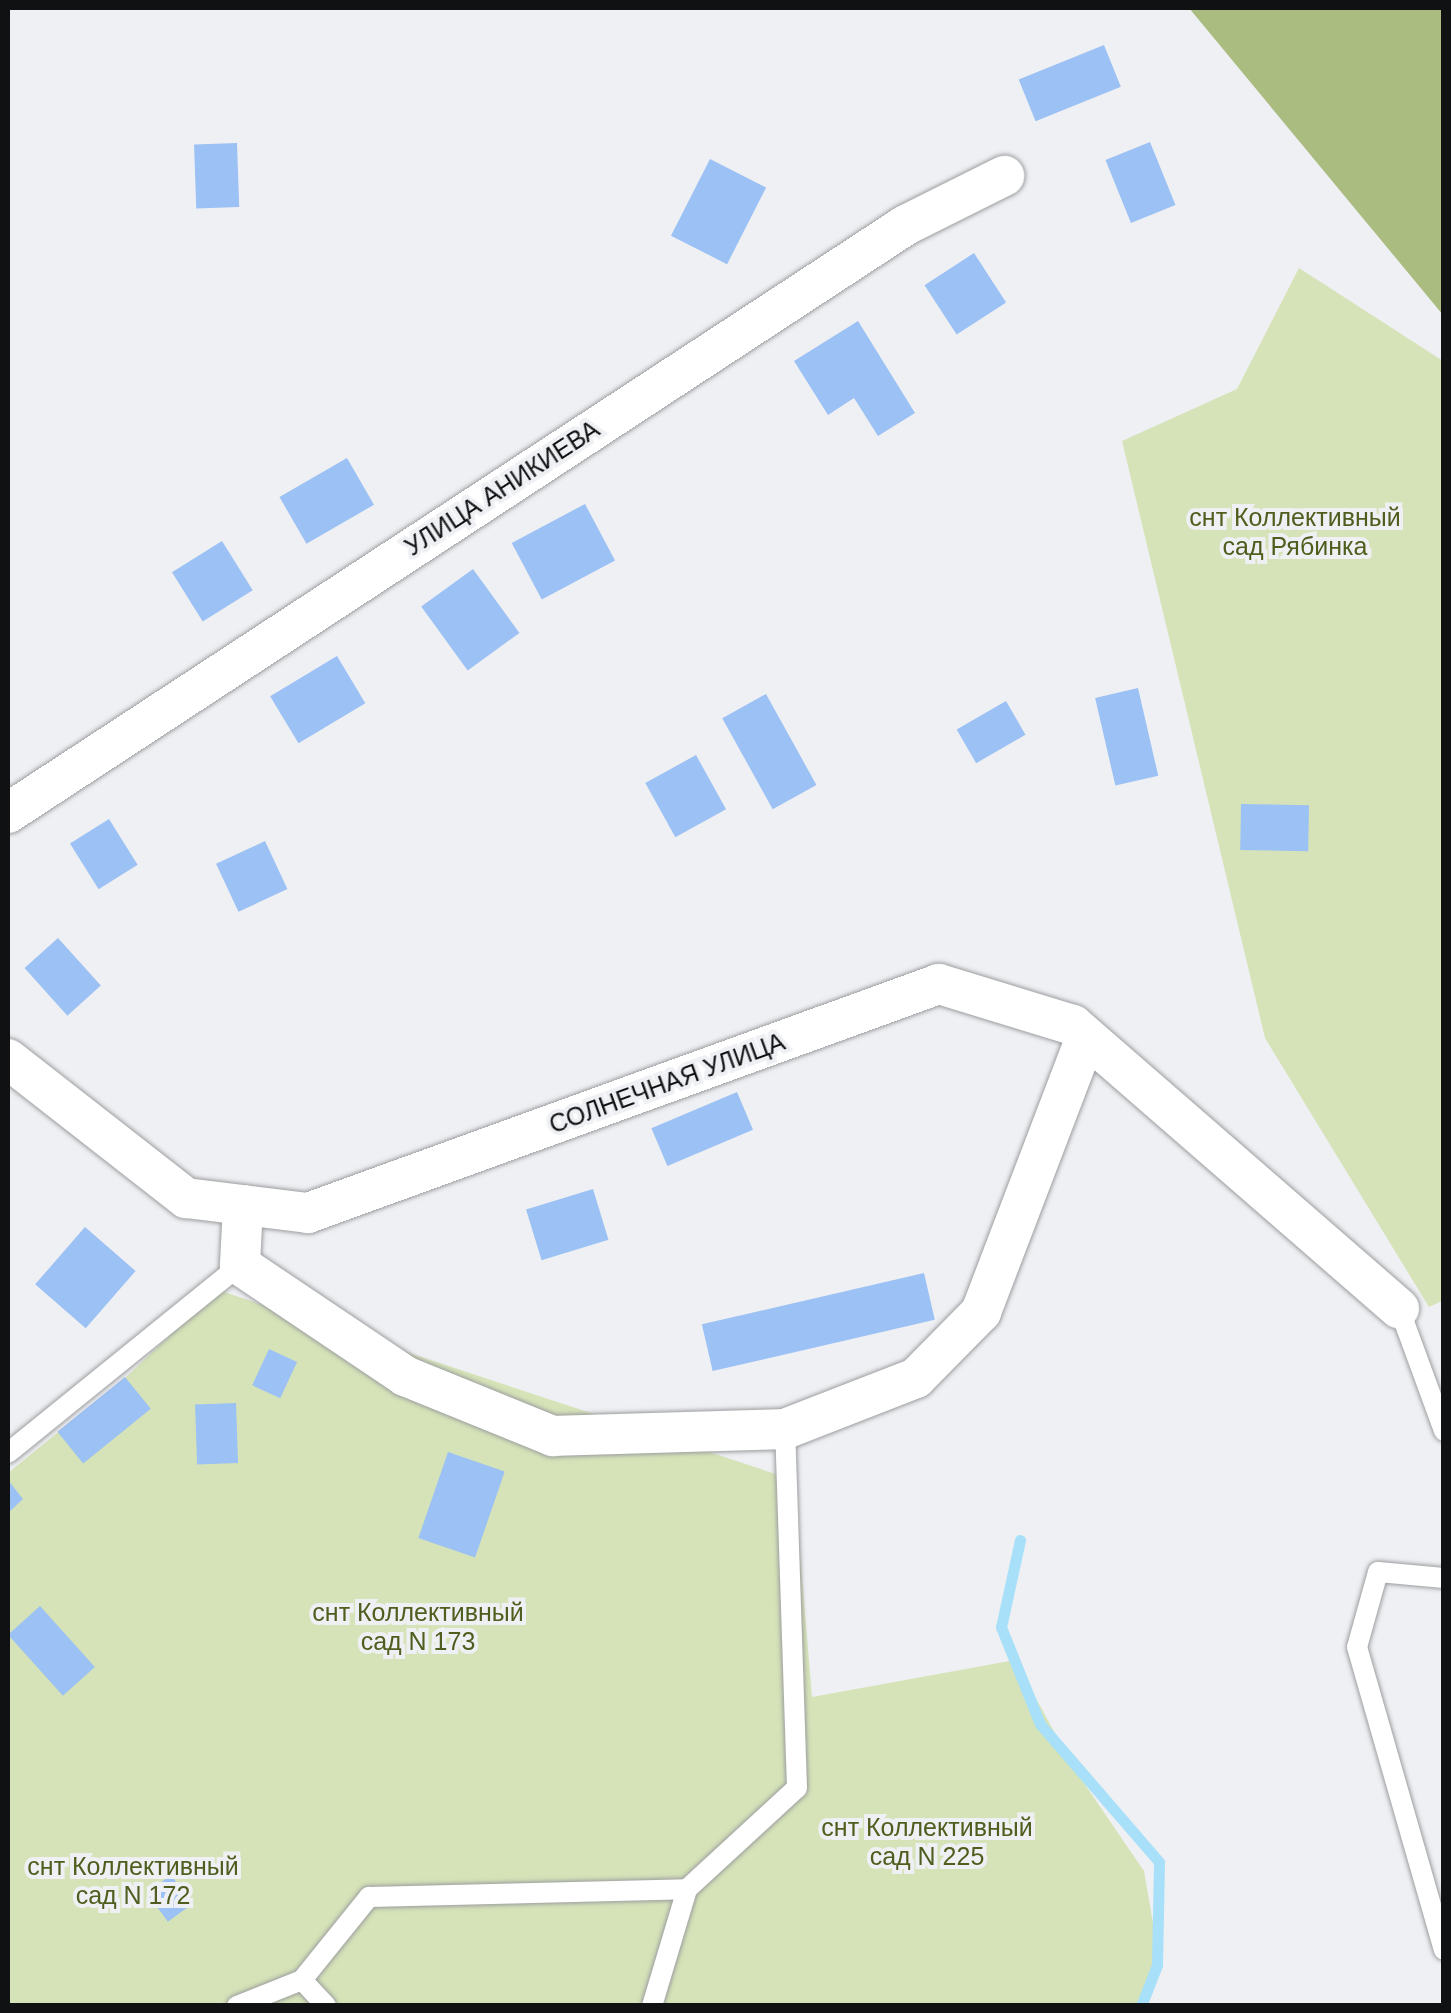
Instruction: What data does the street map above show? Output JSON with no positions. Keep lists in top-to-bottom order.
{
  "streets": {
    "street": ["УЛИЦА АНИКИЕВА", "СОЛНЕЧНАЯ УЛИЦА"]
  },
  "parks": [
    "снт Коллективный сад Рябинка",
    "снт Коллективный сад N 173",
    "снт Коллективный сад N 225",
    "снт Коллективный сад N 172"
  ]
}
